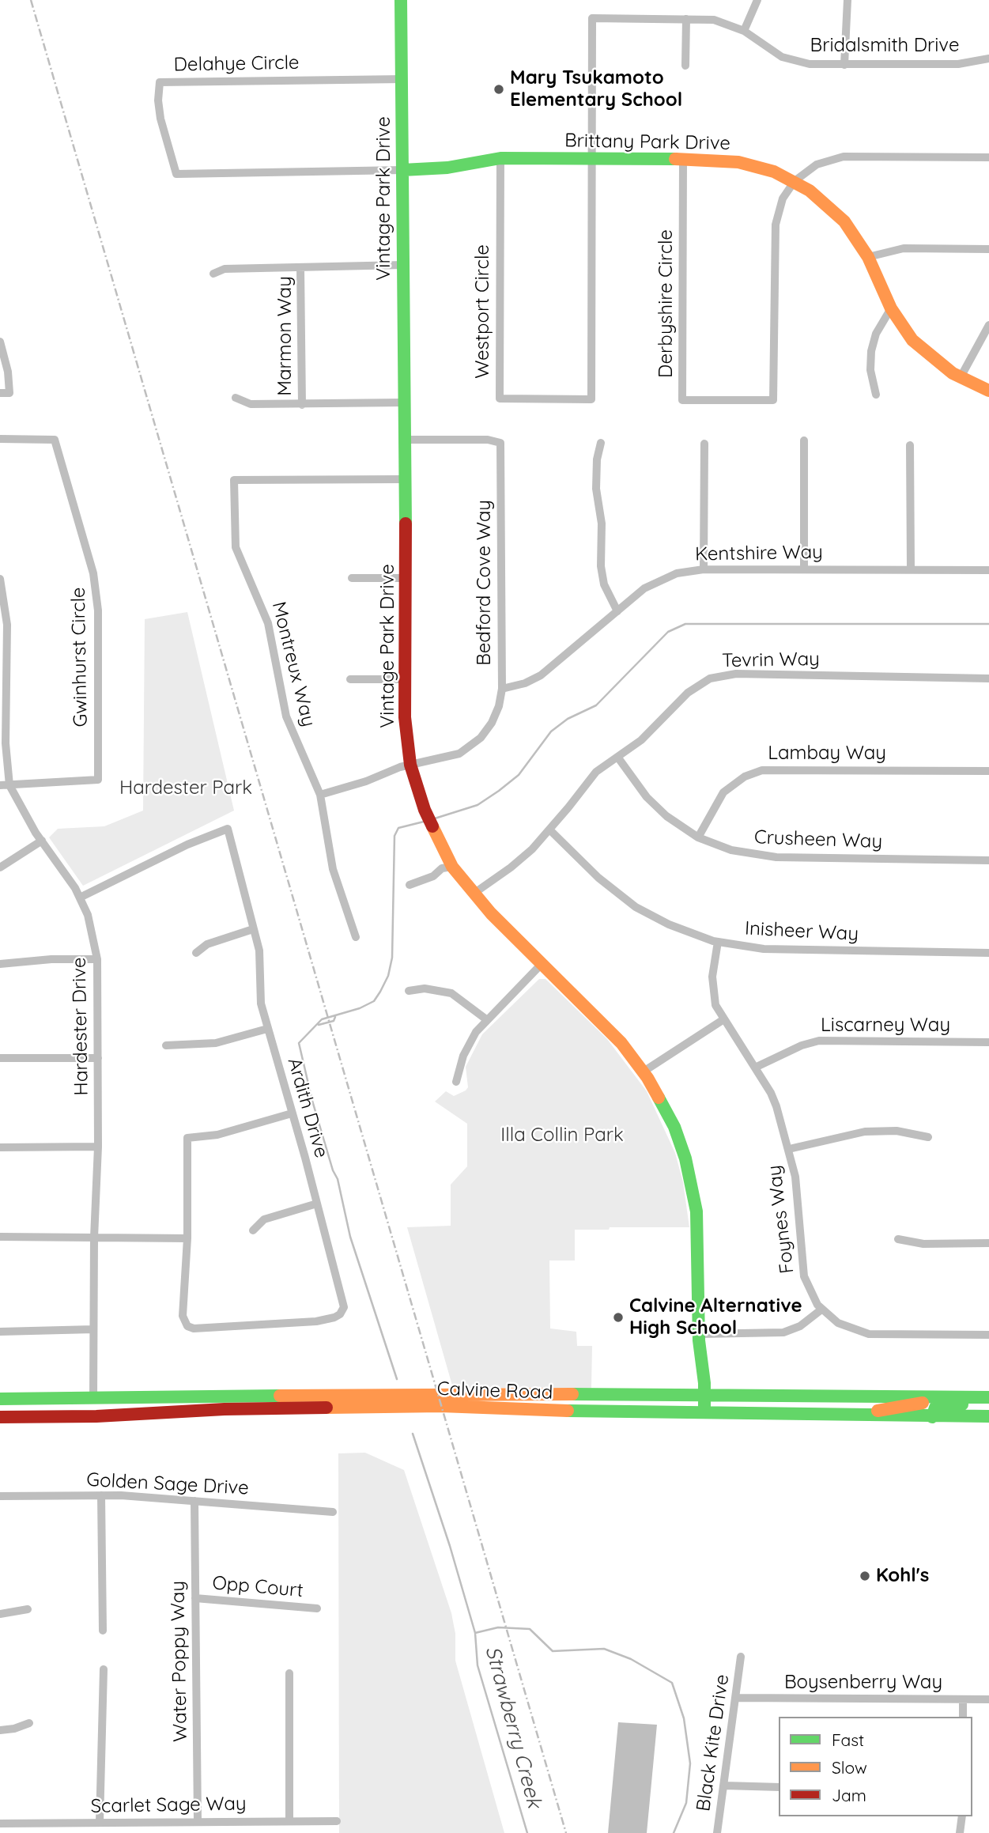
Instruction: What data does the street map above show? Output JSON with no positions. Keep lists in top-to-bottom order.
{
  "streets": {
    "street": [
      "Bridalsmith Drive",
      "Delahye Circle",
      "Brittany Park Drive",
      "Vintage Park Drive",
      "Derbyshire Circle",
      "Westport Circle",
      "Marmon Way",
      "Kentshire Way",
      "Bedford Cove Way",
      "Gwinhurst Circle",
      "Tevrin Way",
      "Montreux Way",
      "Lambay Way",
      "Crusheen Way",
      "Inisheer Way",
      "Liscarney Way",
      "Hardester Drive",
      "Ardith Drive",
      "Foynes Way",
      "Calvine Road",
      "Golden Sage Drive",
      "Opp Court",
      "Water Poppy Way",
      "Boysenberry Way",
      "Black Kite Drive",
      "Scarlet Sage Way"
    ]
  },
  "crossings": [
    ["Bridalsmith Drive", "Brittany Park Drive"],
    ["Bridalsmith Drive", "Westport Circle"],
    ["Delahye Circle", "Brittany Park Drive"],
    ["Delahye Circle", "Vintage Park Drive"],
    ["Brittany Park Drive", "Vintage Park Drive"],
    ["Brittany Park Drive", "Derbyshire Circle"],
    ["Brittany Park Drive", "Westport Circle"],
    ["Vintage Park Drive", "Marmon Way"],
    ["Vintage Park Drive", "Bedford Cove Way"],
    ["Vintage Park Drive", "Tevrin Way"],
    ["Vintage Park Drive", "Montreux Way"],
    ["Vintage Park Drive", "Calvine Road"],
    ["Kentshire Way", "Bedford Cove Way"],
    ["Bedford Cove Way", "Montreux Way"],
    ["Gwinhurst Circle", "Hardester Drive"],
    ["Tevrin Way", "Crusheen Way"],
    ["Tevrin Way", "Inisheer Way"],
    ["Lambay Way", "Crusheen Way"],
    ["Inisheer Way", "Foynes Way"],
    ["Liscarney Way", "Foynes Way"],
    ["Hardester Drive", "Ardith Drive"],
    ["Hardester Drive", "Calvine Road"],
    ["Golden Sage Drive", "Water Poppy Way"],
    ["Opp Court", "Water Poppy Way"],
    ["Water Poppy Way", "Scarlet Sage Way"],
    ["Boysenberry Way", "Black Kite Drive"]
  ],
  "water": ["Strawberry Creek"],
  "parks": ["Hardester Park", "Illa Collin Park"],
  "places": ["Mary Tsukamoto Elementary School", "Calvine Alternative High School", "Kohl's"],
  "legend": ["Fast", "Slow", "Jam"]
}
